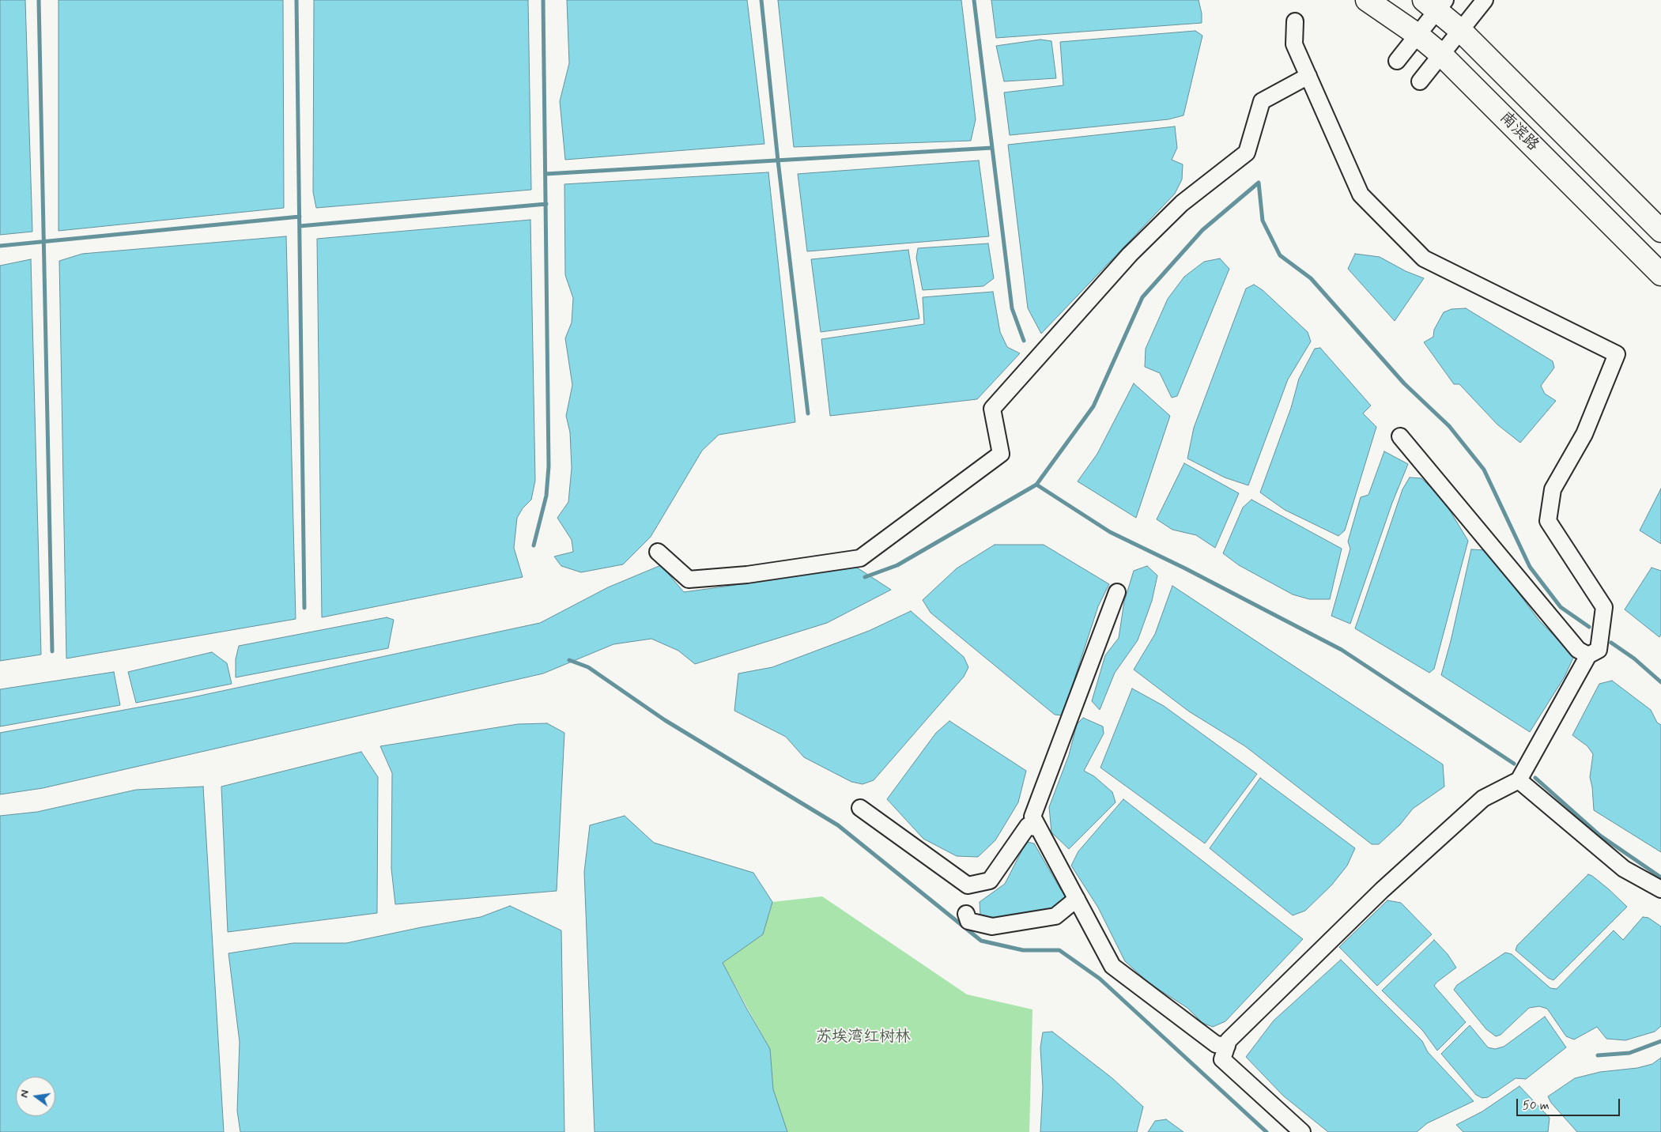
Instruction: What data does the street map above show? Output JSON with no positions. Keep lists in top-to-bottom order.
{
  "streets": {
    "main road": ["南滨路"]
  },
  "parks": ["苏埃湾红树林"],
  "scale_bar": "50 m",
  "north": "left"
}
